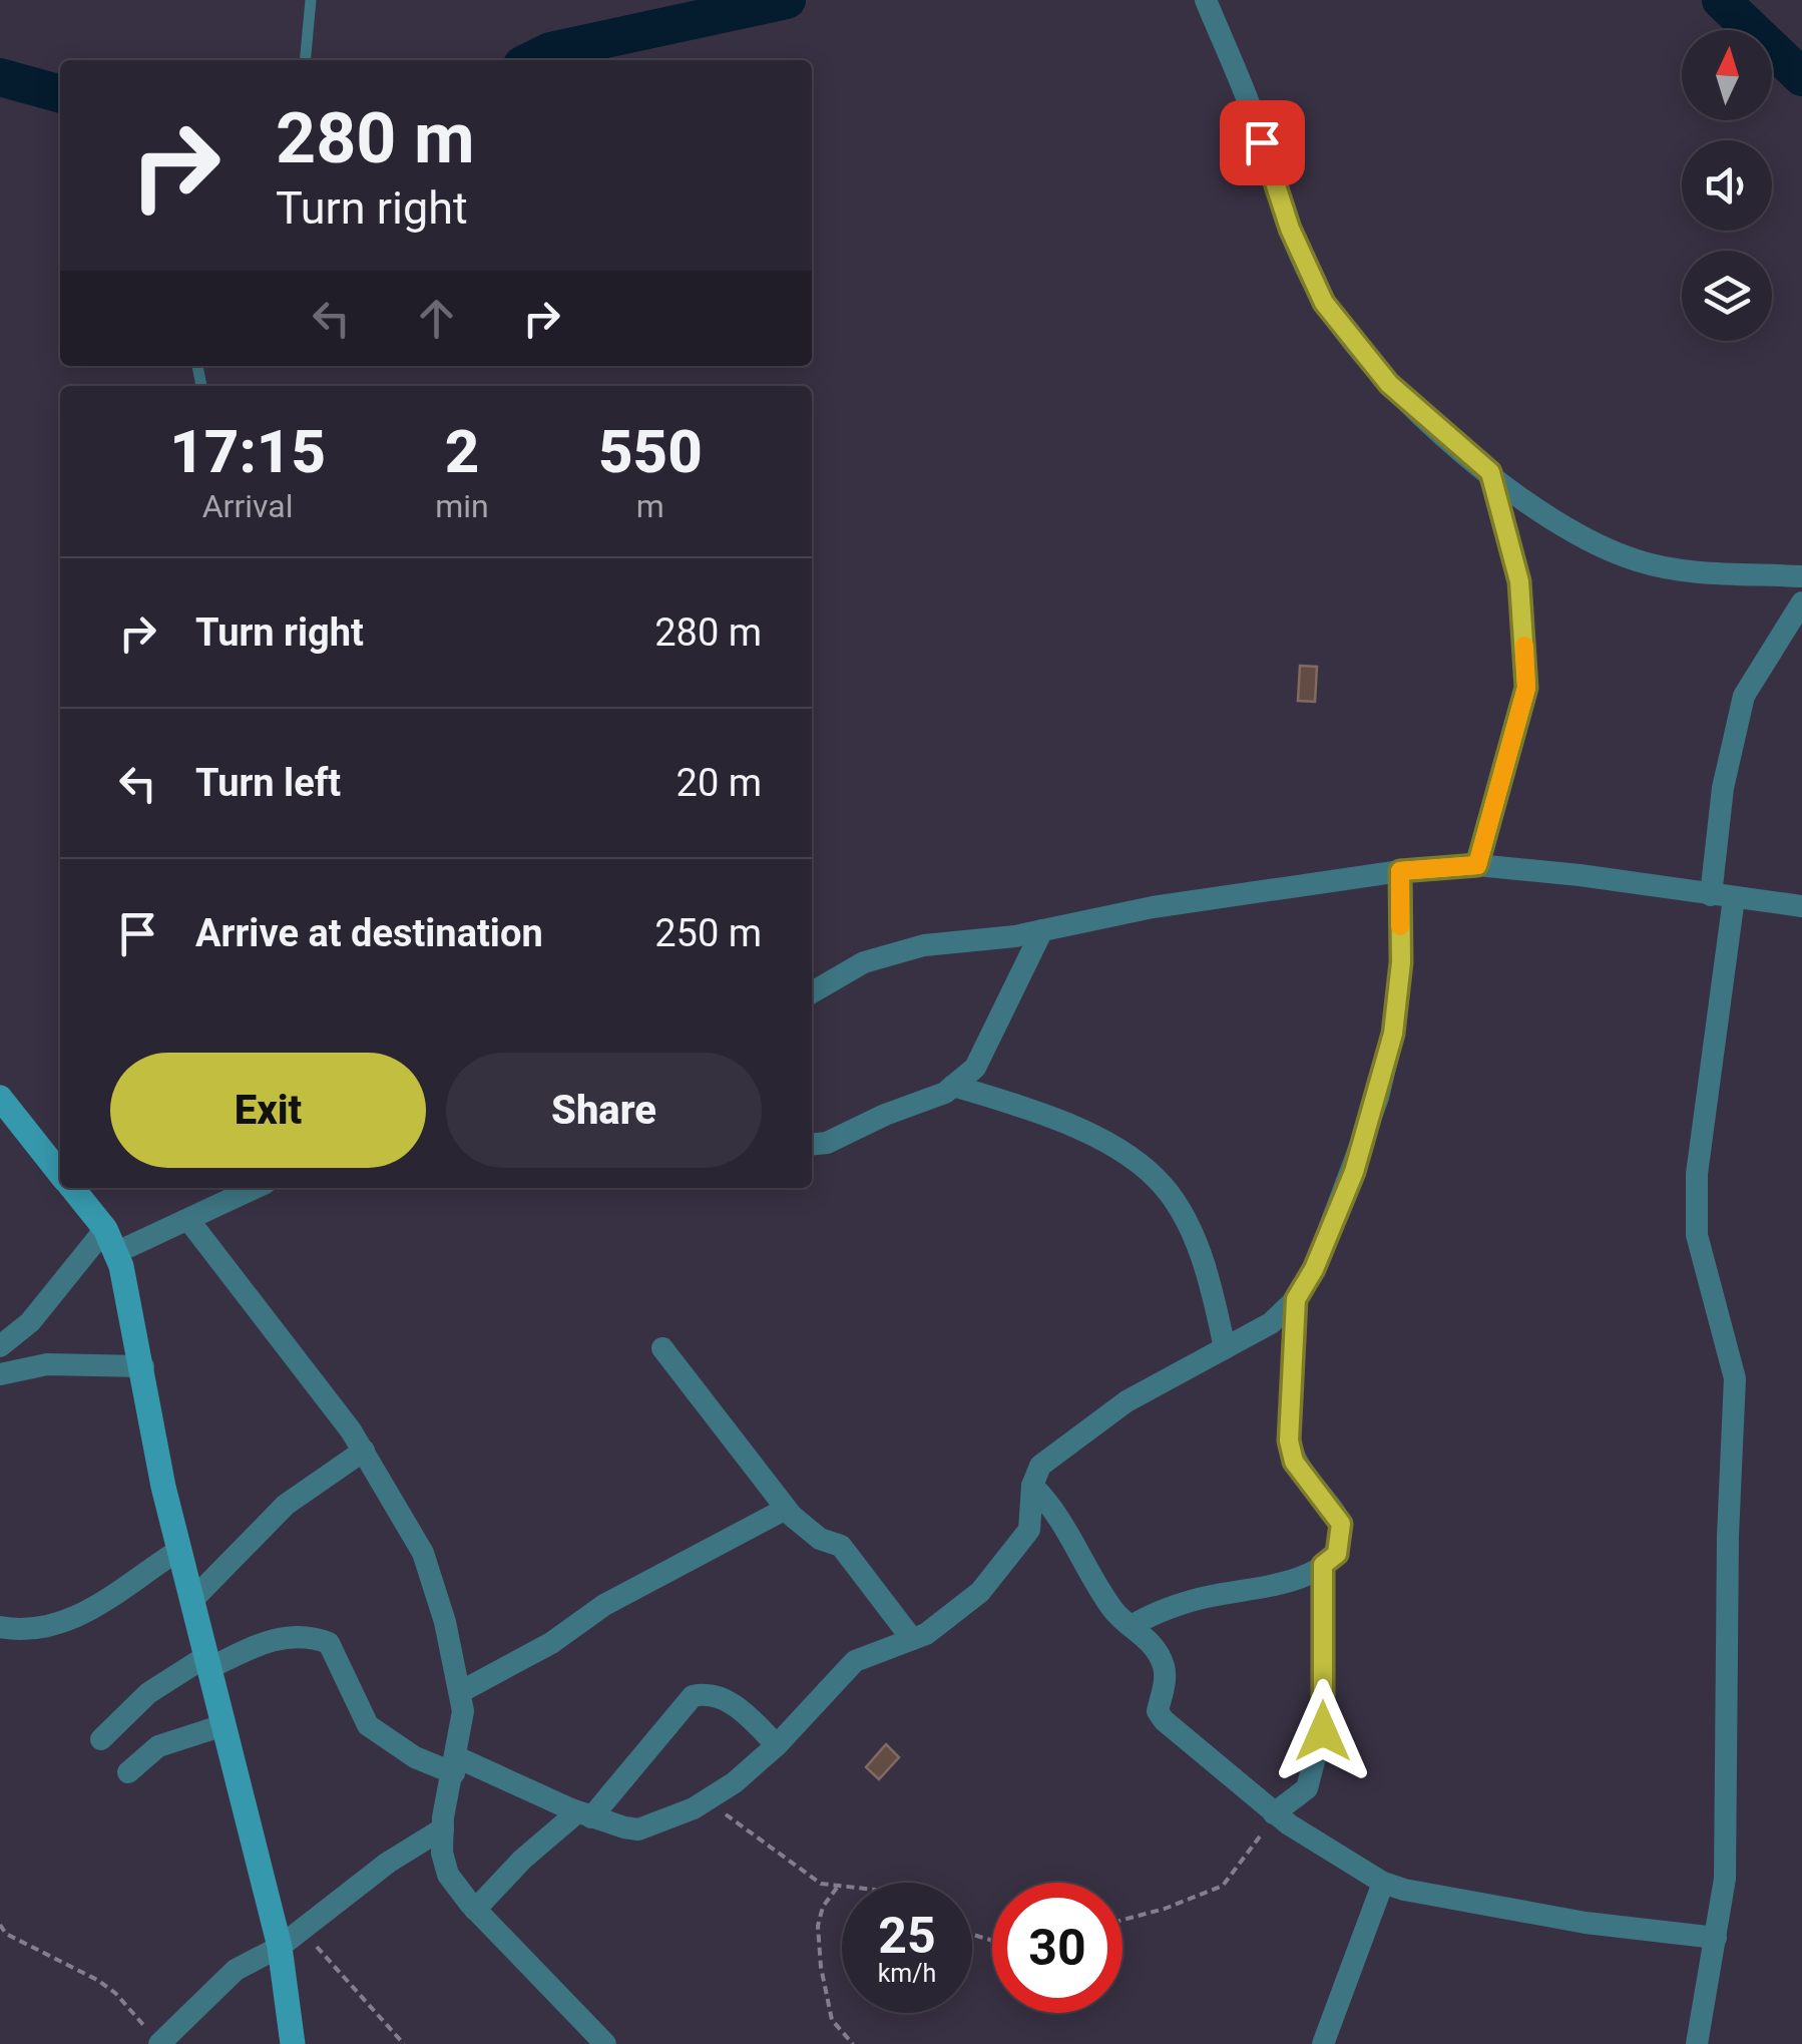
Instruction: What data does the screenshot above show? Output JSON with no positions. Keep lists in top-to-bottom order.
{
  "north": "top",
  "page": {
    "turn": ["280 m", "Turn right"],
    "eta": [
      "17:15",
      "Arrival",
      "2",
      "min",
      "550",
      "m"
    ],
    "list": [
      {
        "name": "Turn right",
        "value": "280 m"
      },
      {
        "name": "Turn left",
        "value": "20 m"
      },
      {
        "name": "Arrive at destination",
        "value": "250 m"
      }
    ],
    "buttons": ["Exit", "Share"],
    "speed": "25 km/h",
    "limit": "30"
  }
}
